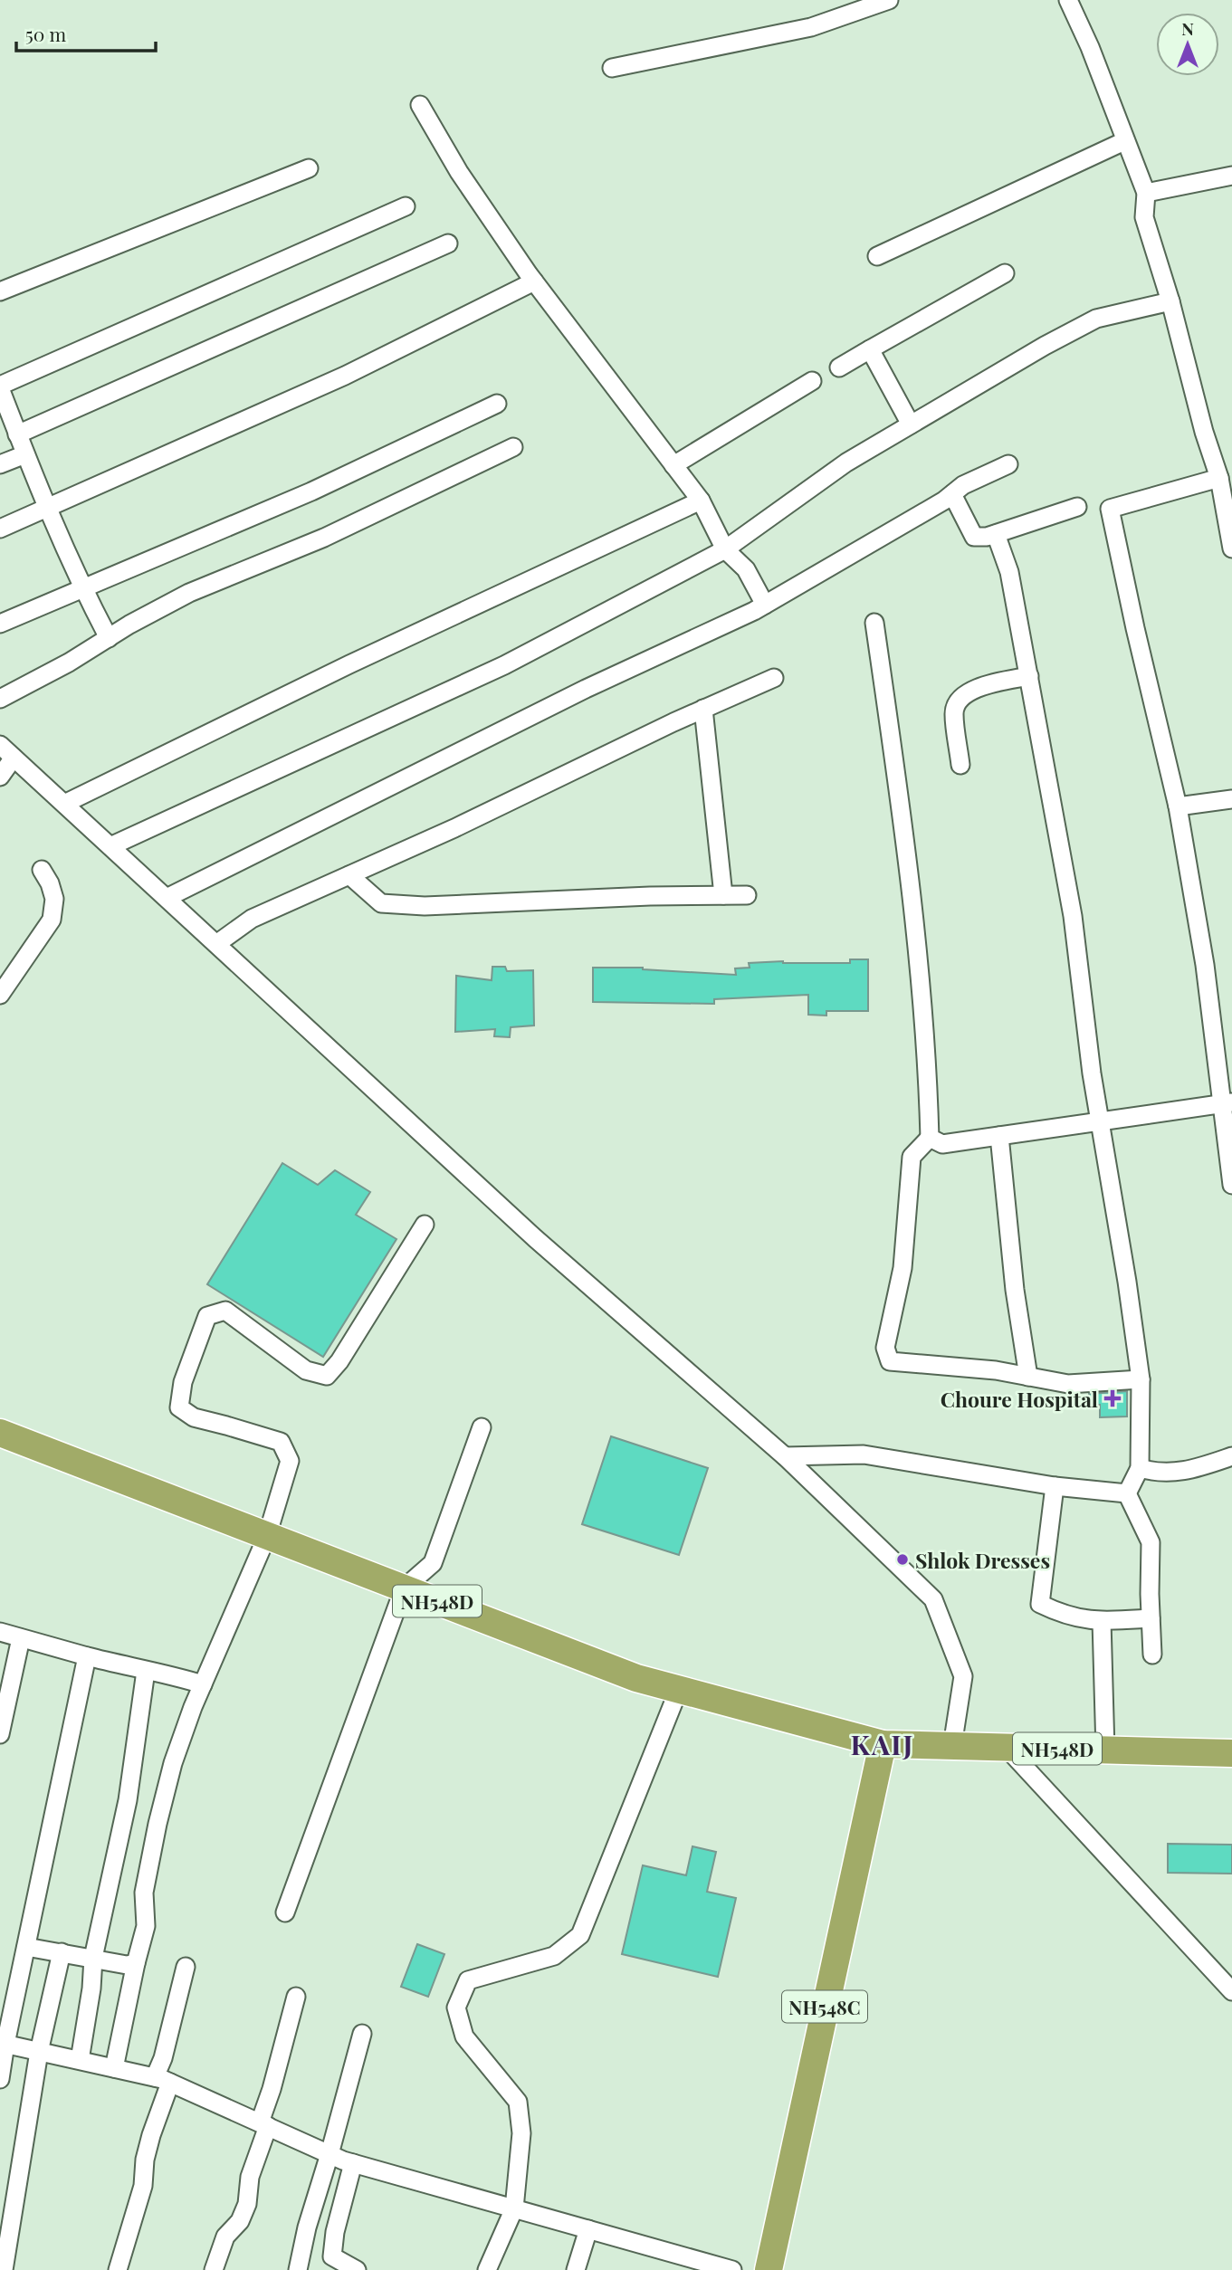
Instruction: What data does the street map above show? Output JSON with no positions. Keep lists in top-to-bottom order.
{
  "streets": {
    "highway": ["NH548D", "NH548C"]
  },
  "crossings": [
    ["NH548D", "NH548C"]
  ],
  "districts": ["KAIJ"],
  "places": {
    "health": ["Choure Hospital"],
    "other": ["Shlok Dresses"]
  },
  "scale_bar": "50 m",
  "north": "top"
}
